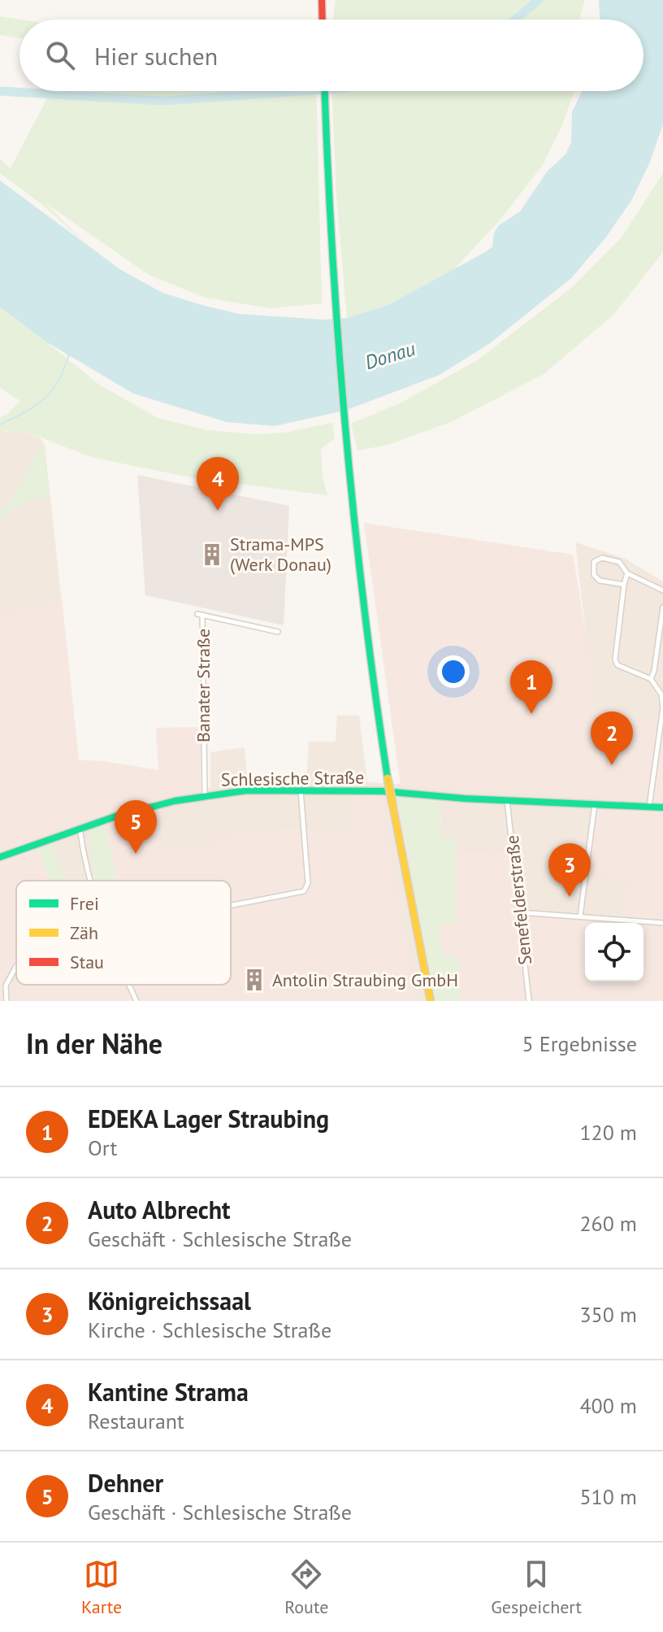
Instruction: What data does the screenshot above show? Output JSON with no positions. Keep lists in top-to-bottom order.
{
  "streets": {
    "main road": ["Schlesische Straße"],
    "street": ["Banater Straße", "Senefelderstraße"]
  },
  "crossings": [
    ["Banater Straße", "Schlesische Straße"],
    ["Schlesische Straße", "Senefelderstraße"]
  ],
  "water": ["Donau"],
  "places": {
    "building": ["Strama-MPS (Werk Donau)", "Antolin Straubing GmbH"]
  },
  "legend": ["Frei", "Zäh", "Stau"],
  "page": {
    "search": "Hier suchen",
    "pins": [
      "4",
      "1",
      "2",
      "5",
      "3"
    ],
    "heading": ["In der Nähe", "5 Ergebnisse"],
    "list": [
      {
        "mark": "1",
        "name": "EDEKA Lager Straubing",
        "note": "Ort",
        "value": "120 m"
      },
      {
        "mark": "2",
        "name": "Auto Albrecht",
        "note": "Geschäft · Schlesische Straße",
        "value": "260 m"
      },
      {
        "mark": "3",
        "name": "Königreichssaal",
        "note": "Kirche · Schlesische Straße",
        "value": "350 m"
      },
      {
        "mark": "4",
        "name": "Kantine Strama",
        "note": "Restaurant",
        "value": "400 m"
      },
      {
        "mark": "5",
        "name": "Dehner",
        "note": "Geschäft · Schlesische Straße",
        "value": "510 m"
      }
    ],
    "nav": ["Karte", "Route", "Gespeichert"]
  }
}
